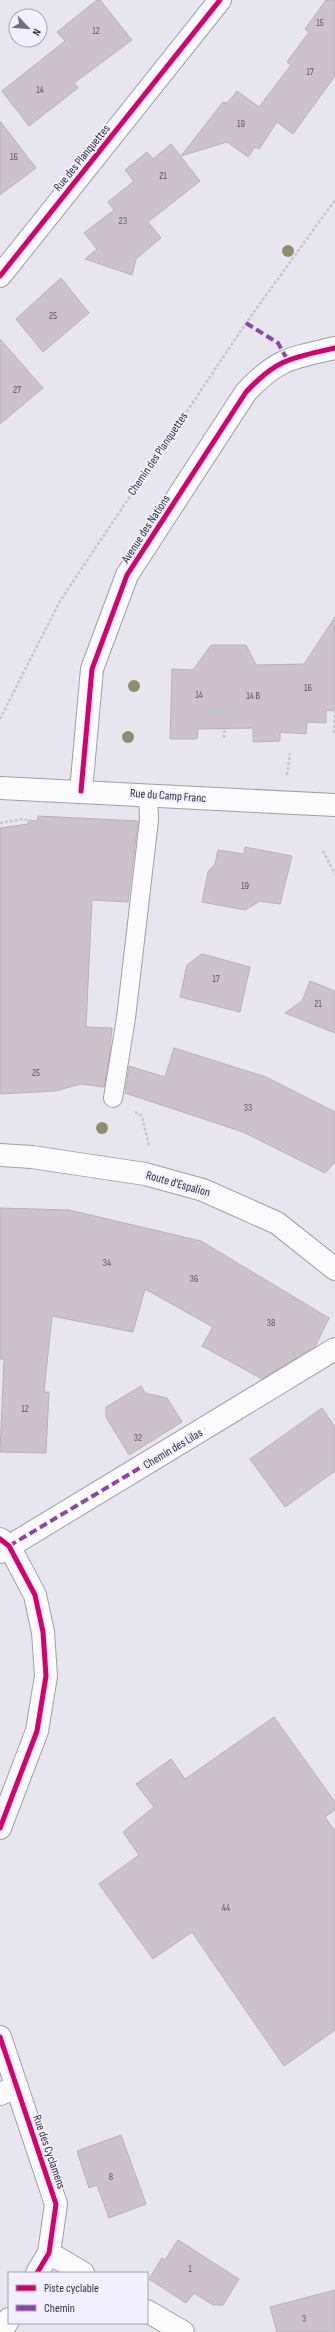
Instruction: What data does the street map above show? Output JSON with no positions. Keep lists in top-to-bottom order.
{
  "streets": {
    "street": [
      "Rue des Planquettes",
      "Avenue des Nations",
      "Rue du Camp Franc",
      "Route d'Espalion",
      "Chemin des Lilas",
      "Rue des Cyclamens"
    ],
    "path": ["Chemin des Planquettes"]
  },
  "crossings": [
    ["Avenue des Nations", "Rue du Camp Franc"]
  ],
  "house_numbers": [
    "15",
    "12",
    "17",
    "14",
    "19",
    "16",
    "21",
    "23",
    "25",
    "27",
    "16",
    "14",
    "14 B",
    "19",
    "17",
    "21",
    "25",
    "33",
    "34",
    "36",
    "38",
    "12",
    "32",
    "44",
    "8",
    "1",
    "3"
  ],
  "legend": ["Piste cyclable", "Chemin"],
  "north": "bottom right"
}
